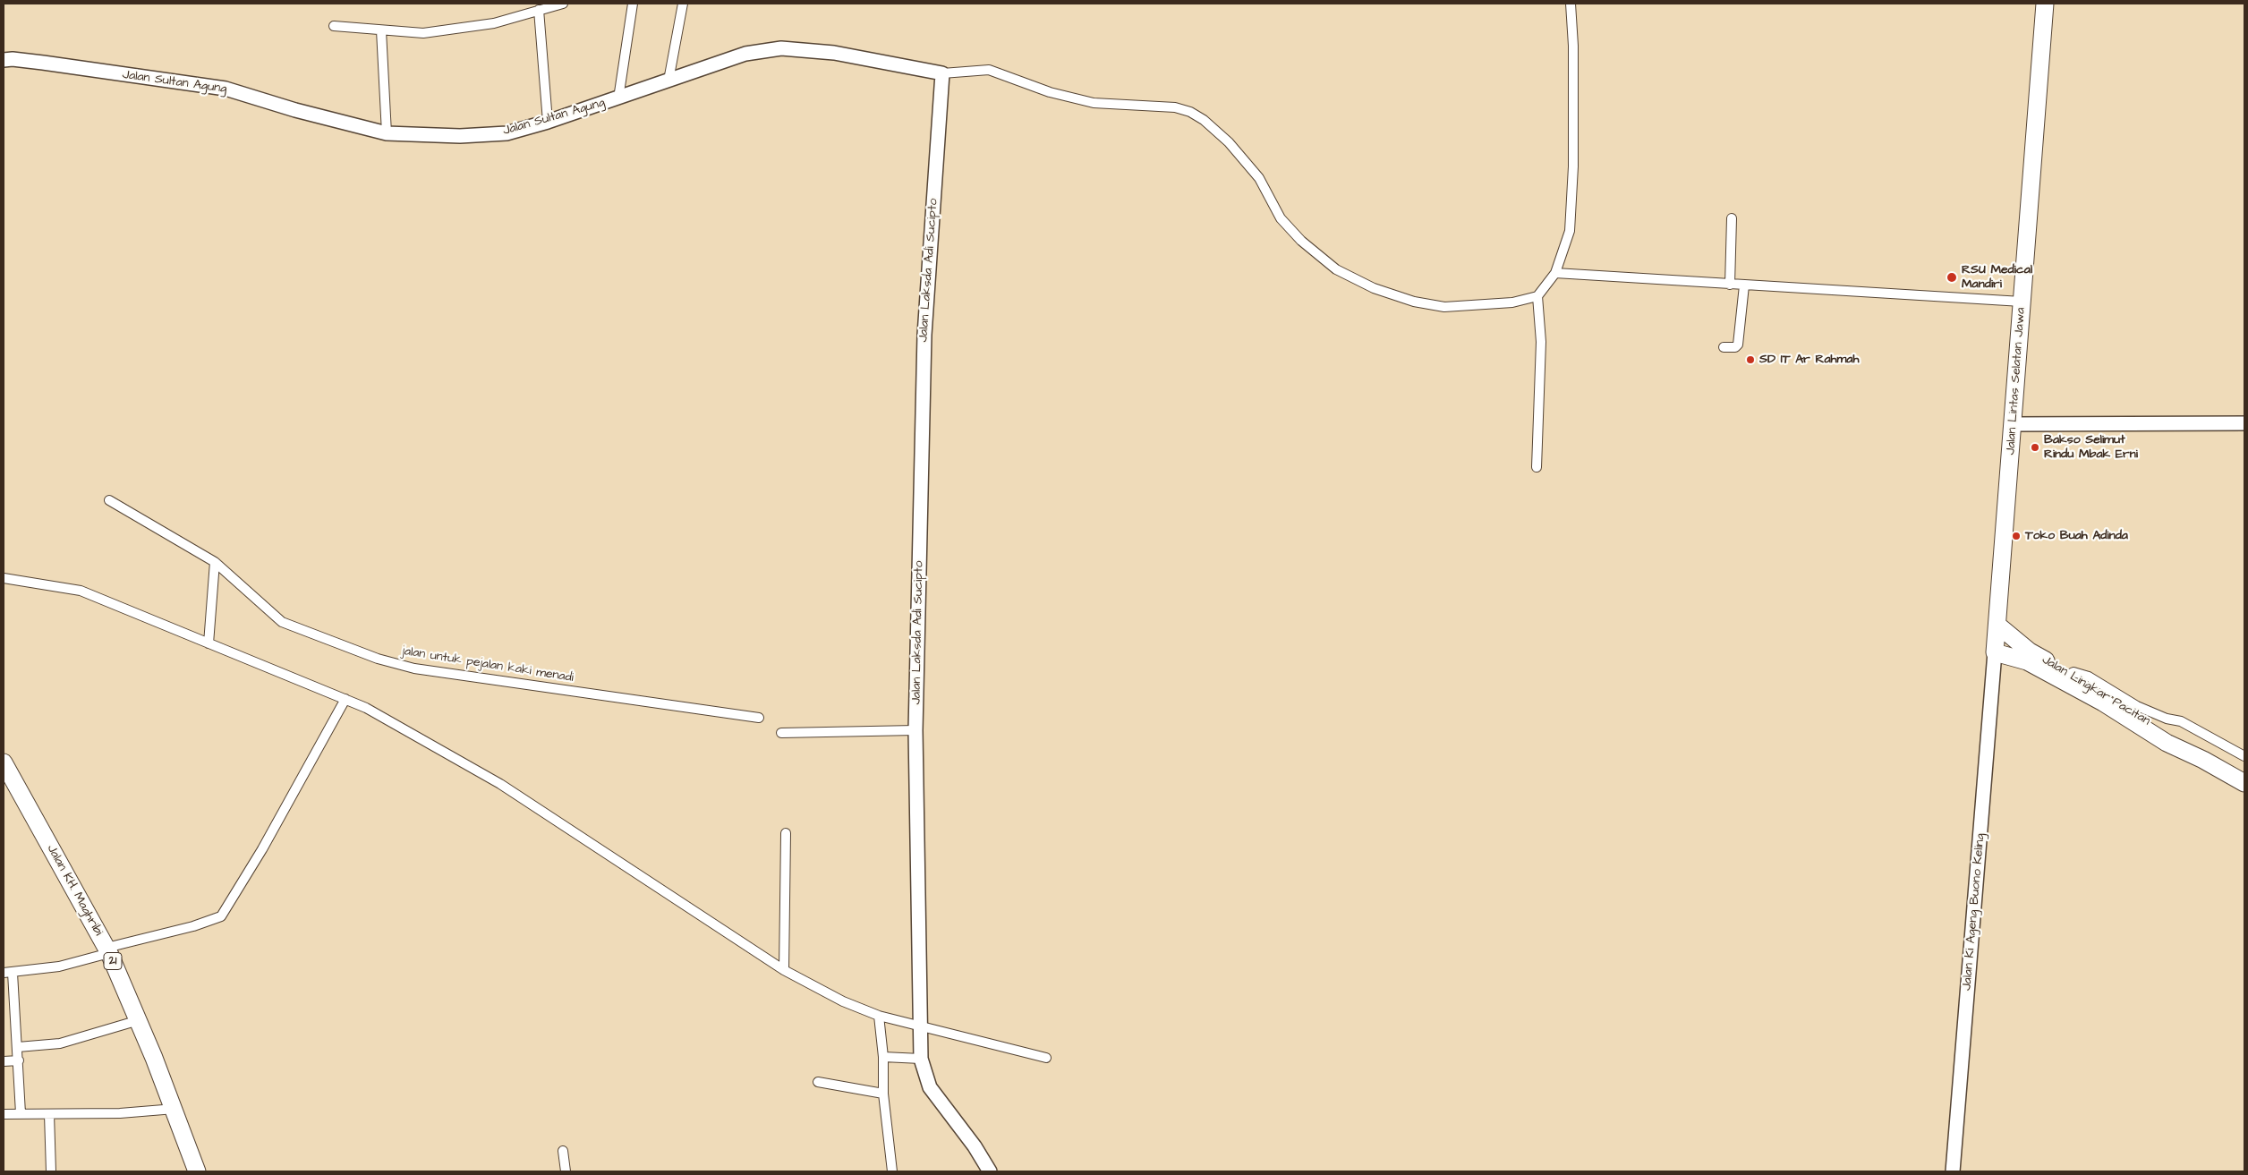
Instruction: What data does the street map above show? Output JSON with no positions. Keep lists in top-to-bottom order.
{
  "streets": {
    "highway": [
      "Jalan Lintas Selatan Jawa",
      "Jalan Lingkar Pacitan",
      "Jalan KH. Maghribi",
      "21"
    ],
    "street": [
      "Jalan Sultan Agung",
      "Jalan Laksda Adi Sucipto",
      "jalan untuk pejalan kaki menadi",
      "Jalan Ki Ageng Buono Keling"
    ]
  },
  "crossings": [
    ["Jalan Sultan Agung", "Jalan Laksda Adi Sucipto"],
    ["Jalan Lintas Selatan Jawa", "Jalan Lingkar Pacitan"],
    ["Jalan Lintas Selatan Jawa", "Jalan Ki Ageng Buono Keling"],
    ["Jalan Lingkar Pacitan", "Jalan Ki Ageng Buono Keling"]
  ],
  "places": [
    "RSU Medical Mandiri",
    "SD IT Ar Rahmah",
    "Bakso Selimut Rindu Mbak Erni",
    "Toko Buah Adinda"
  ]
}
